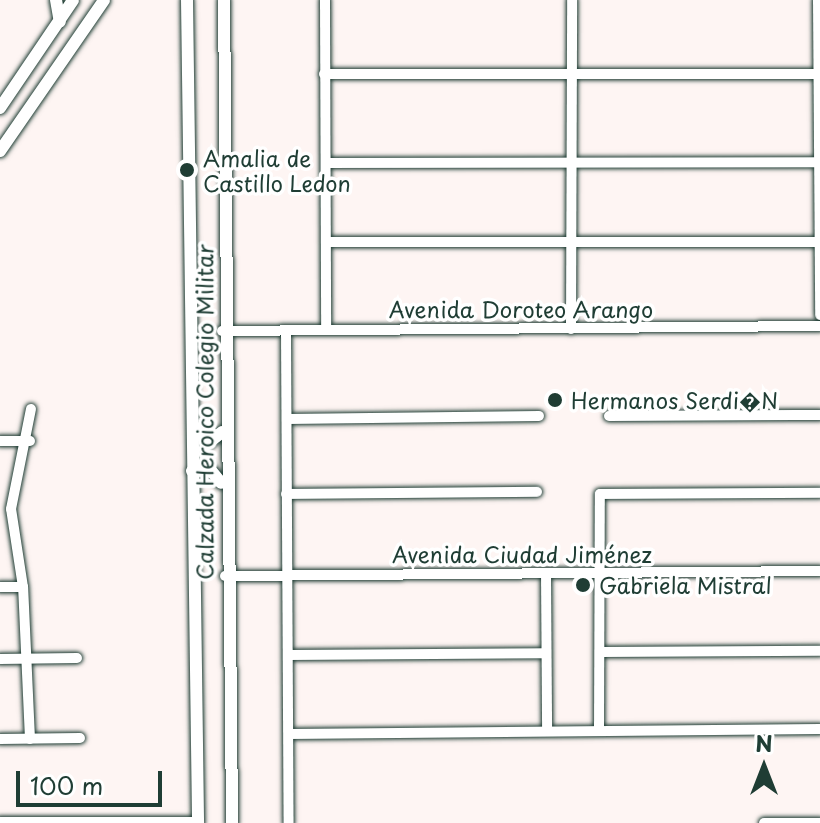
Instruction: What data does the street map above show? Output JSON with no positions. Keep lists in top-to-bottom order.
{
  "streets": {
    "main road": ["Calzada Heroico Colegio Militar"],
    "street": ["Avenida Doroteo Arango", "Avenida Ciudad Jiménez"]
  },
  "crossings": [
    ["Avenida Doroteo Arango", "Calzada Heroico Colegio Militar"],
    ["Calzada Heroico Colegio Militar", "Avenida Ciudad Jiménez"]
  ],
  "places": ["Amalia de Castillo Ledon", "Hermanos Serdi�N", "Gabriela Mistral"],
  "scale_bar": "100 m",
  "north": "top"
}
